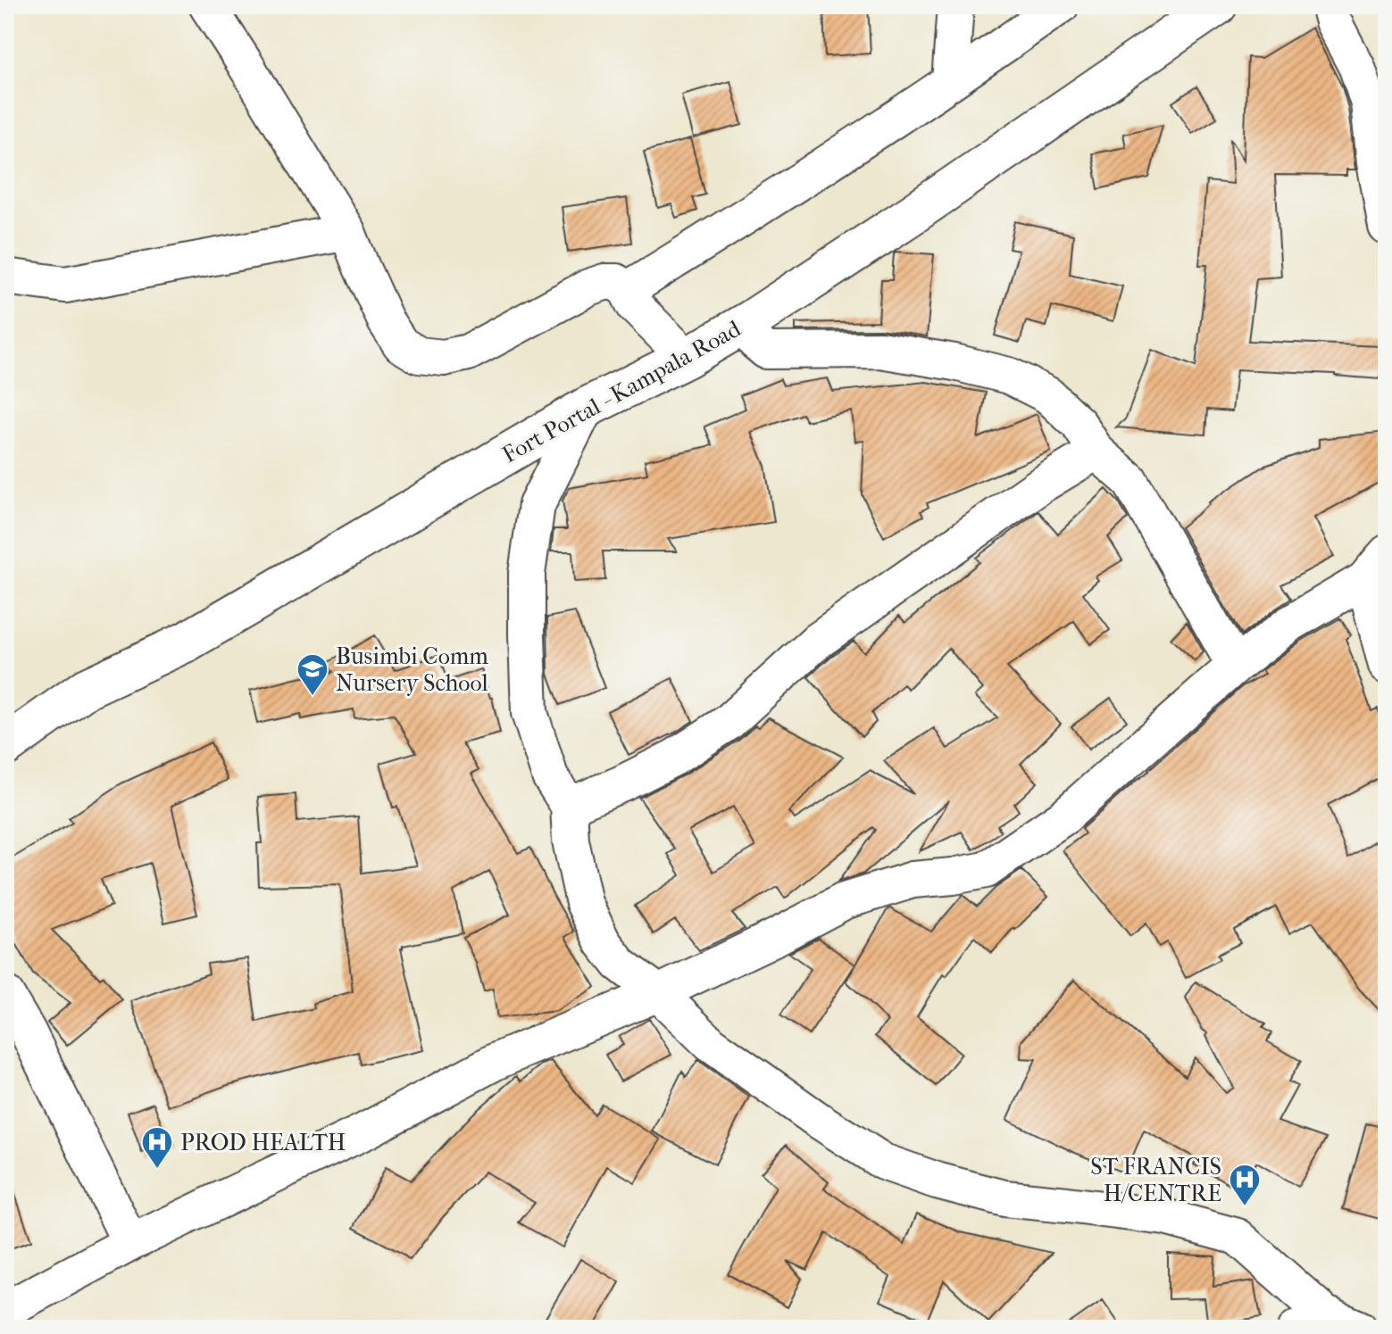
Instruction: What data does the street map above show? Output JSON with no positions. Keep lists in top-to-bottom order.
{
  "streets": {
    "main road": ["Fort Portal - Kampala Road"]
  },
  "places": {
    "school or university": ["Busimbi Comm Nursery School"],
    "hospital": ["PROD HEALTH", "ST FRANCIS H/CENTRE"]
  }
}
